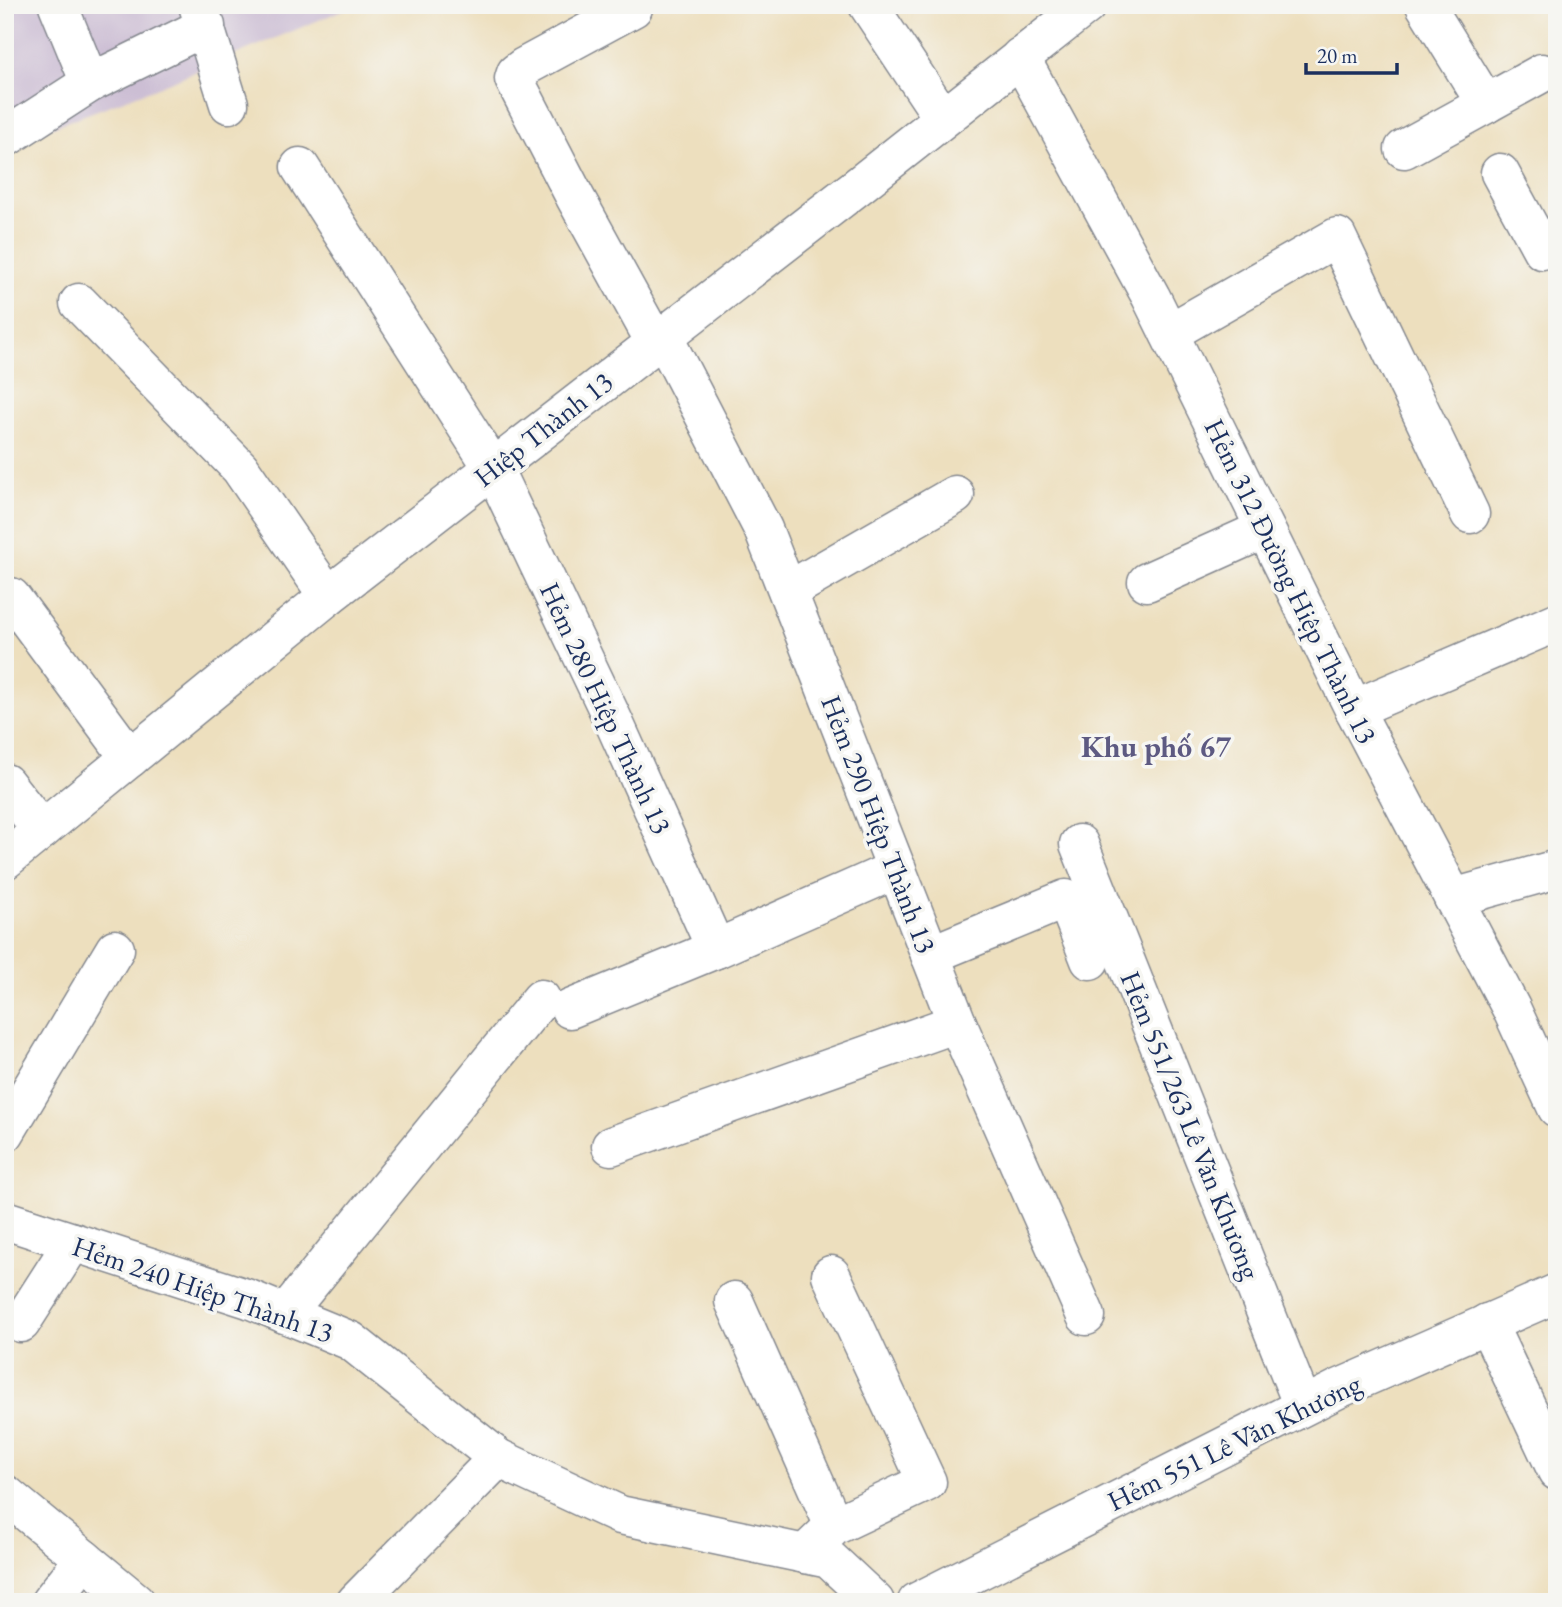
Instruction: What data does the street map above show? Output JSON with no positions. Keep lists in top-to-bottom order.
{
  "streets": {
    "street": [
      "Hiệp Thành 13",
      "Hẻm 312 Đường Hiệp Thành 13",
      "Hẻm 280 Hiệp Thành 13",
      "Hẻm 290 Hiệp Thành 13",
      "Hẻm 551/263 Lê Văn Khương",
      "Hẻm 240 Hiệp Thành 13",
      "Hẻm 551 Lê Văn Khương"
    ]
  },
  "crossings": [
    ["Hiệp Thành 13", "Hẻm 312 Đường Hiệp Thành 13"],
    ["Hiệp Thành 13", "Hẻm 280 Hiệp Thành 13"],
    ["Hiệp Thành 13", "Hẻm 290 Hiệp Thành 13"],
    ["Hẻm 551/263 Lê Văn Khương", "Hẻm 551 Lê Văn Khương"]
  ],
  "districts": ["Khu phố 67"],
  "scale_bar": "20 m"
}
